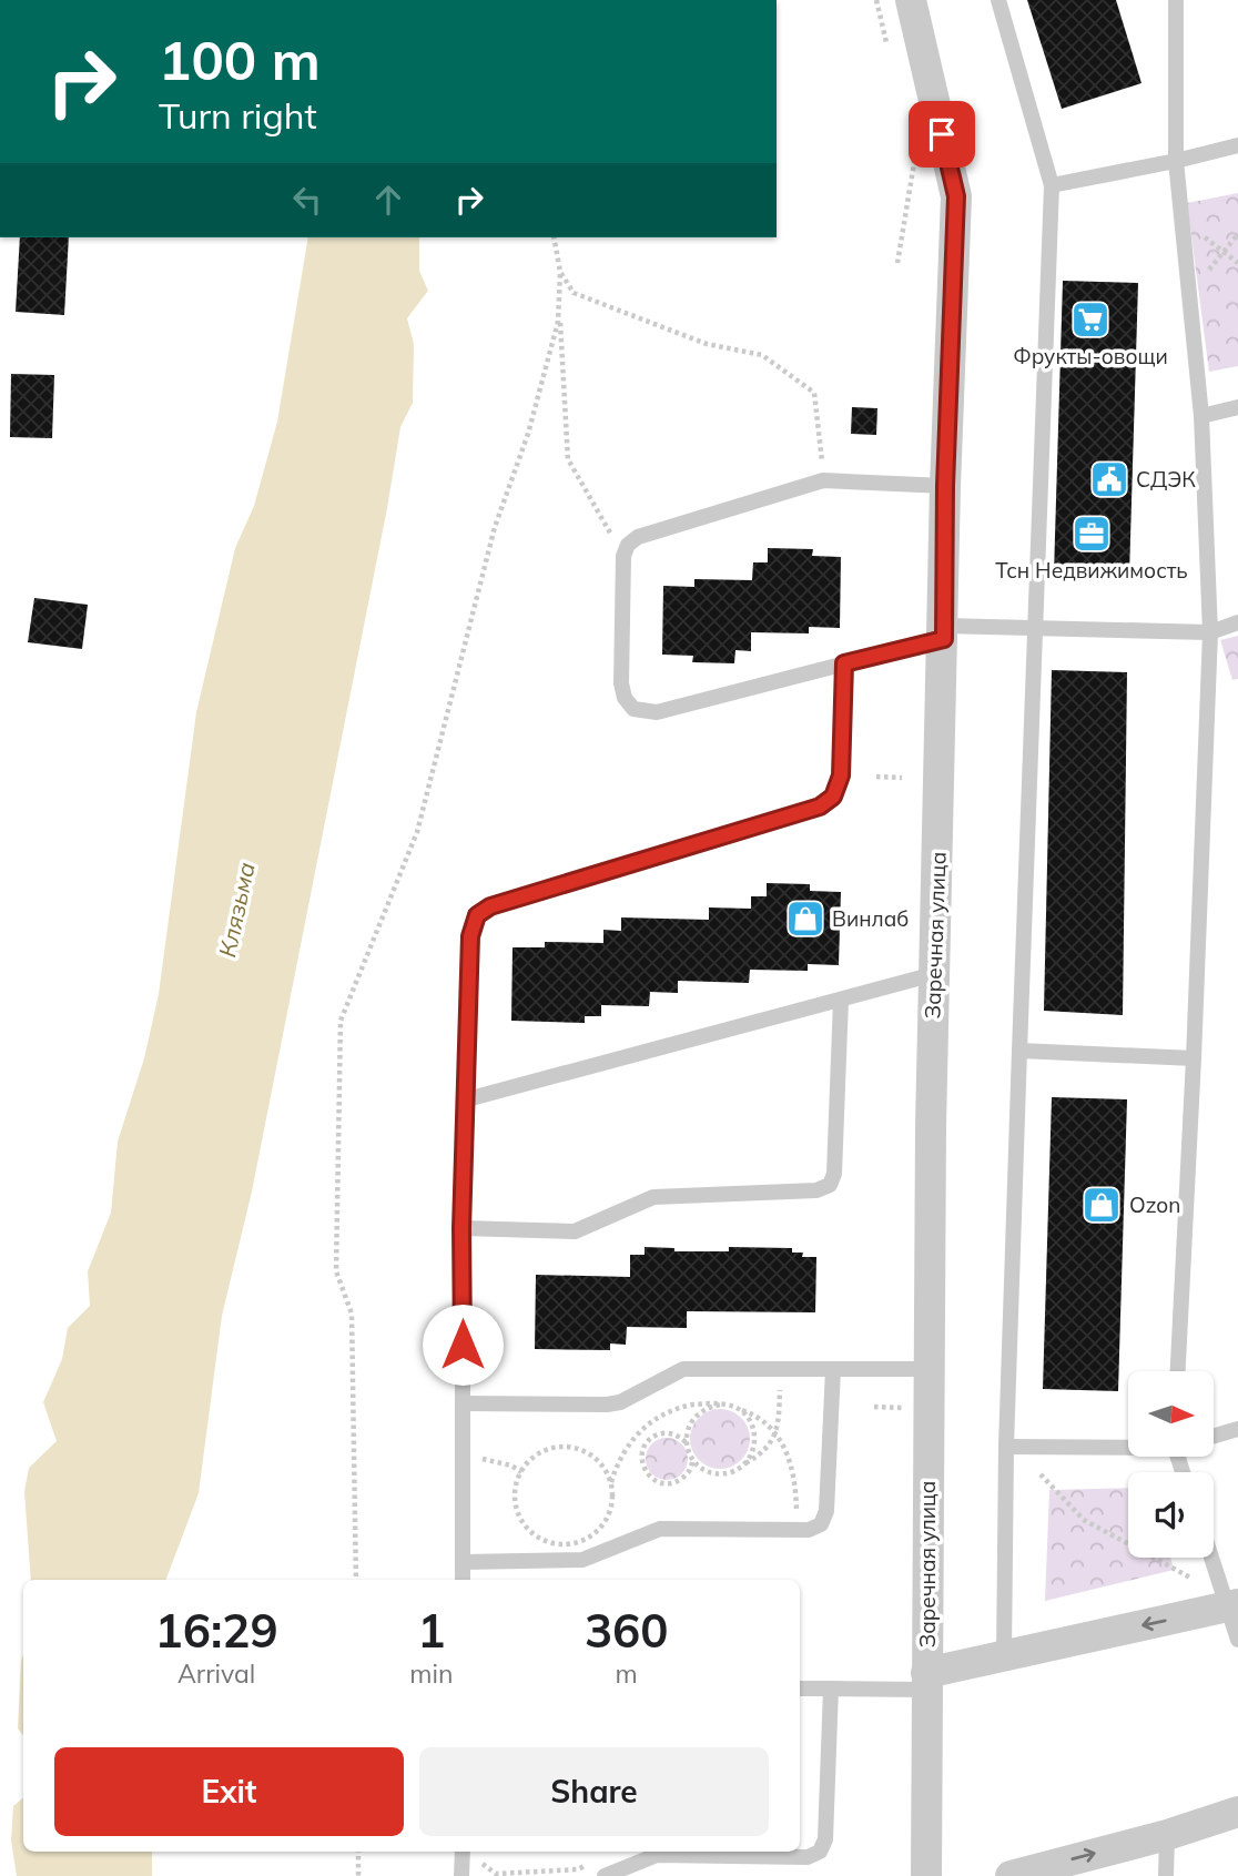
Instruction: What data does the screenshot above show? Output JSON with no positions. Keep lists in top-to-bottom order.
{
  "streets": {
    "street": ["Заречная улица"]
  },
  "water": ["Клязьма"],
  "places": {
    "supermarket": ["Фрукты-овощи"],
    "public building": ["СДЭК"],
    "office": ["Тсн Недвижимость"],
    "shop": ["Винлаб", "Ozon"]
  },
  "north": "right",
  "page": {
    "turn": ["100 m", "Turn right"],
    "eta": [
      "16:29",
      "Arrival",
      "1",
      "min",
      "360",
      "m"
    ],
    "buttons": ["Exit", "Share"]
  }
}
